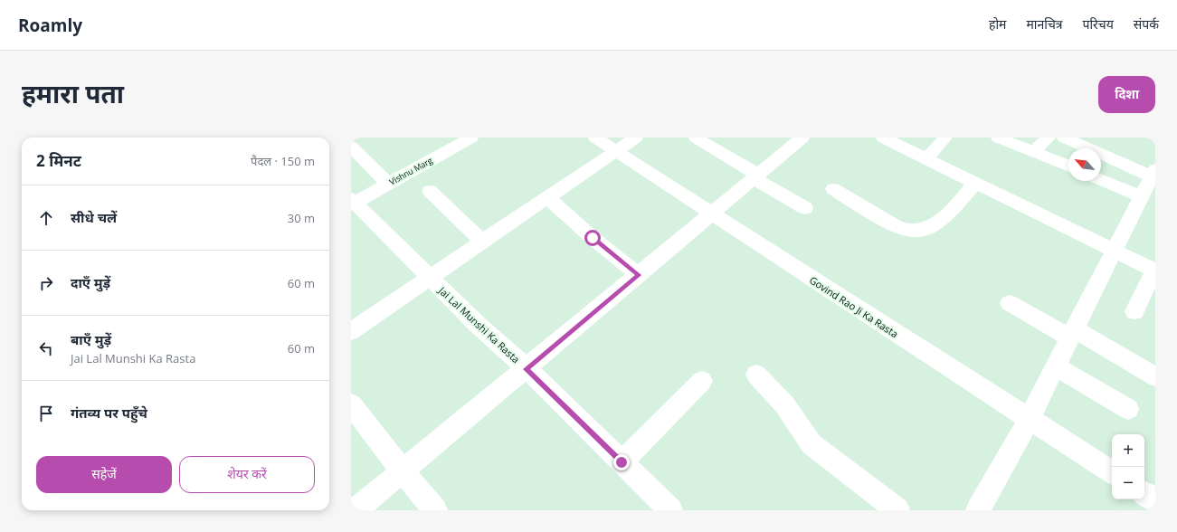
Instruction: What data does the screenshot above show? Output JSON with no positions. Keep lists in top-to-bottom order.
{
  "streets": {
    "street": ["Vishnu Marg", "Govind Rao Ji Ka Rasta", "Jai Lal Munshi Ka Rasta"]
  },
  "crossings": [
    ["Vishnu Marg", "Jai Lal Munshi Ka Rasta"]
  ],
  "north": "top left",
  "page": {
    "header": "Roamly",
    "nav": [
      "होम",
      "मानचित्र",
      "परिचय",
      "संपर्क"
    ],
    "title": "हमारा पता",
    "buttons": [
      "दिशा",
      ["सहेजें", "शेयर करें"]
    ],
    "heading": ["2 मिनट", "पैदल · 150 m"],
    "list": [
      ["सीधे चलें", "30 m"],
      ["दाएँ मुड़ें", "60 m"],
      ["बाएँ मुड़ें", "Jai Lal Munshi Ka Rasta", "60 m"],
      "गंतव्य पर पहुँचे"
    ],
    "map_buttons": ["+", "−"]
  }
}
